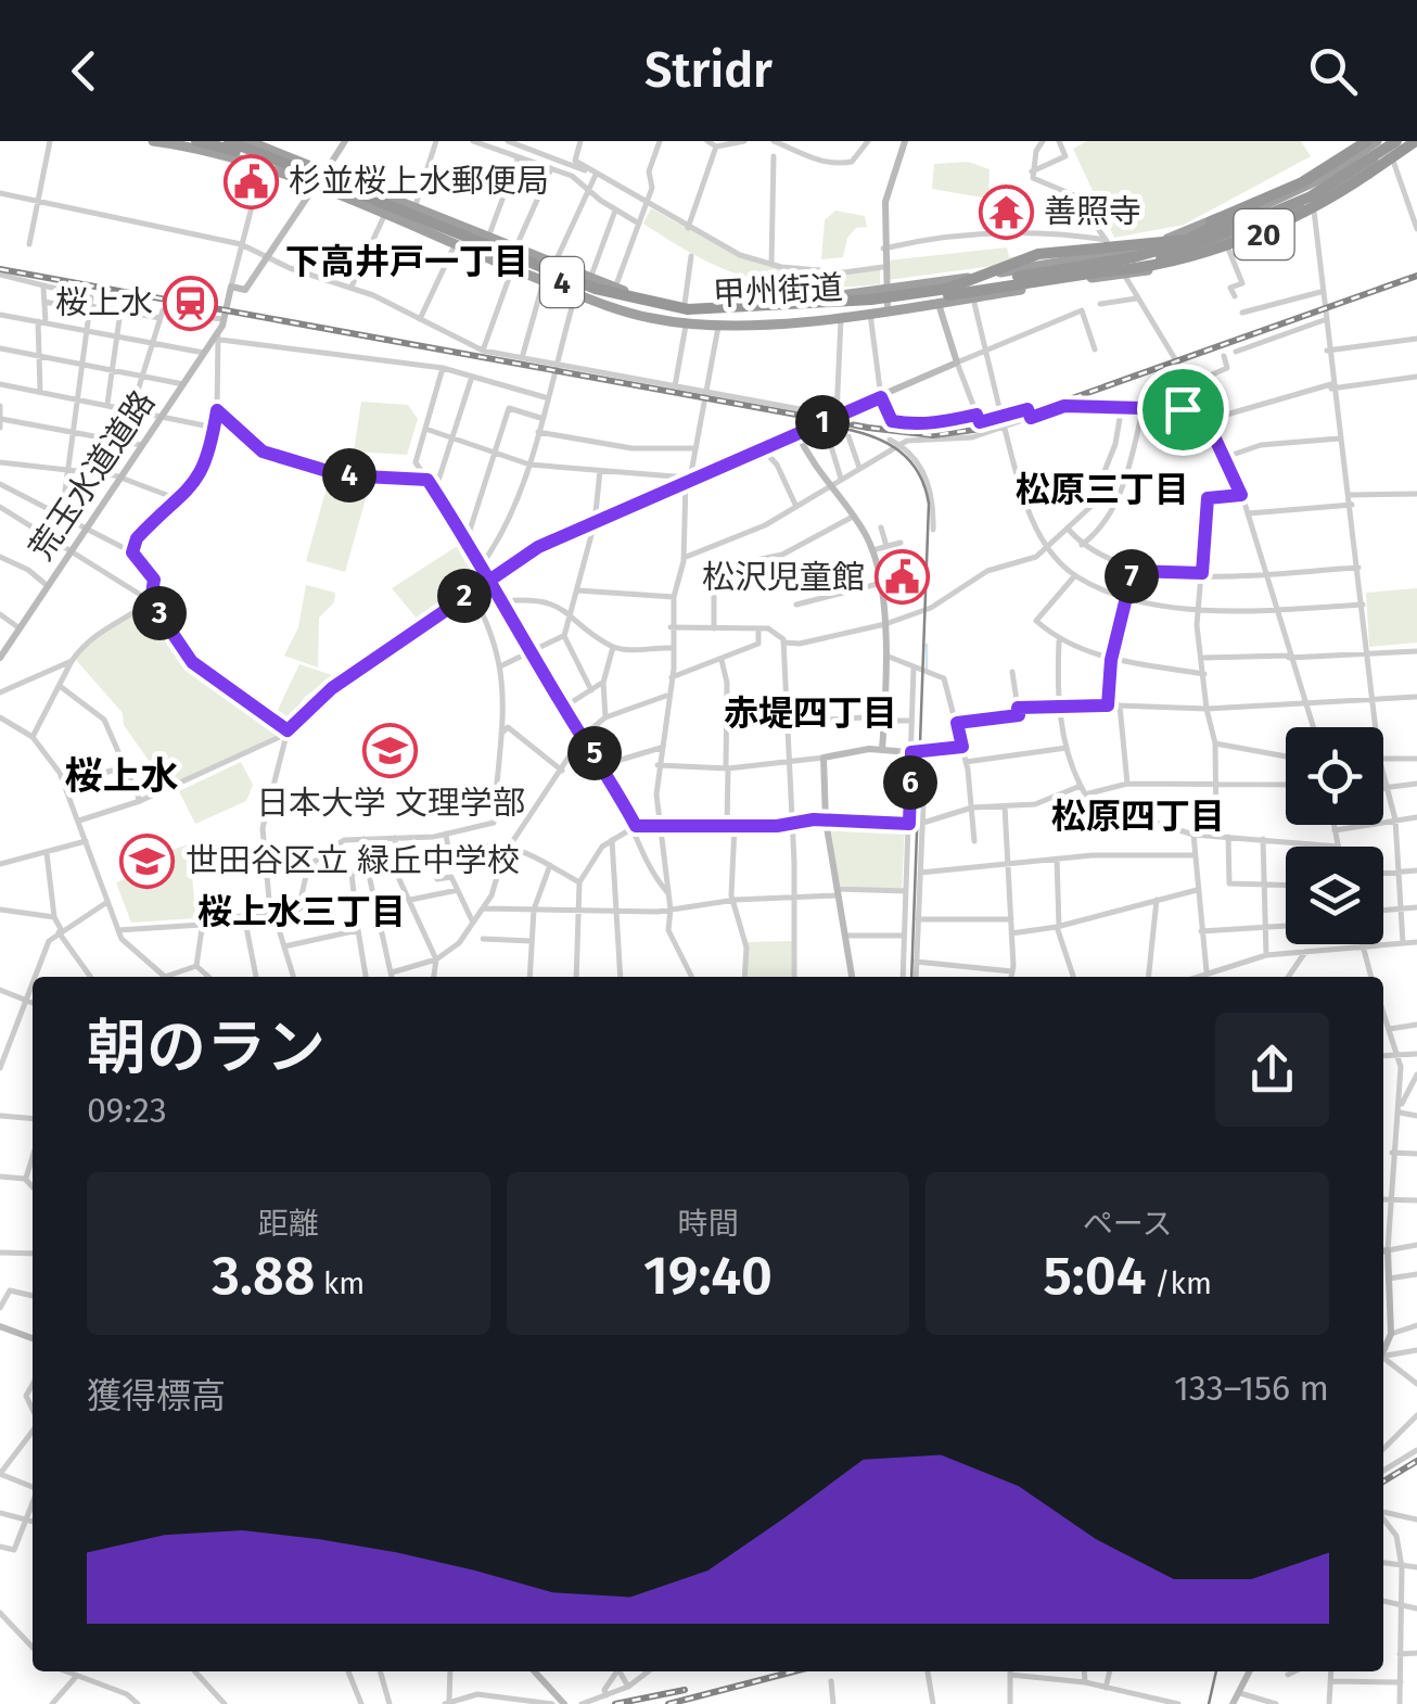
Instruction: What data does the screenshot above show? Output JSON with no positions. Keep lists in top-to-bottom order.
{
  "streets": {
    "highway": ["20", "4", "甲州街道"],
    "main road": ["荒玉水道道路"]
  },
  "crossings": [
    ["20", "甲州街道"],
    ["4", "甲州街道"]
  ],
  "districts": [
    "下高井戸一丁目",
    "松原三丁目",
    "赤堤四丁目",
    "桜上水",
    "松原四丁目",
    "桜上水三丁目"
  ],
  "places": {
    "public building": ["杉並桜上水郵便局", "松沢児童館"],
    "temple": ["善照寺"],
    "station": ["桜上水"],
    "school or university": ["日本大学 文理学部", "世田谷区立 緑丘中学校"]
  },
  "page": {
    "header": "Stridr",
    "pins": [
      "1",
      "4",
      "7",
      "2",
      "3",
      "5",
      "6"
    ],
    "heading": ["朝のラン", "09:23"],
    "stats": [
      ["距離", "3.88 km"],
      ["時間", "19:40"],
      ["ペース", "5:04 /km"]
    ],
    "chart": ["獲得標高", "133–156 m"]
  }
}
